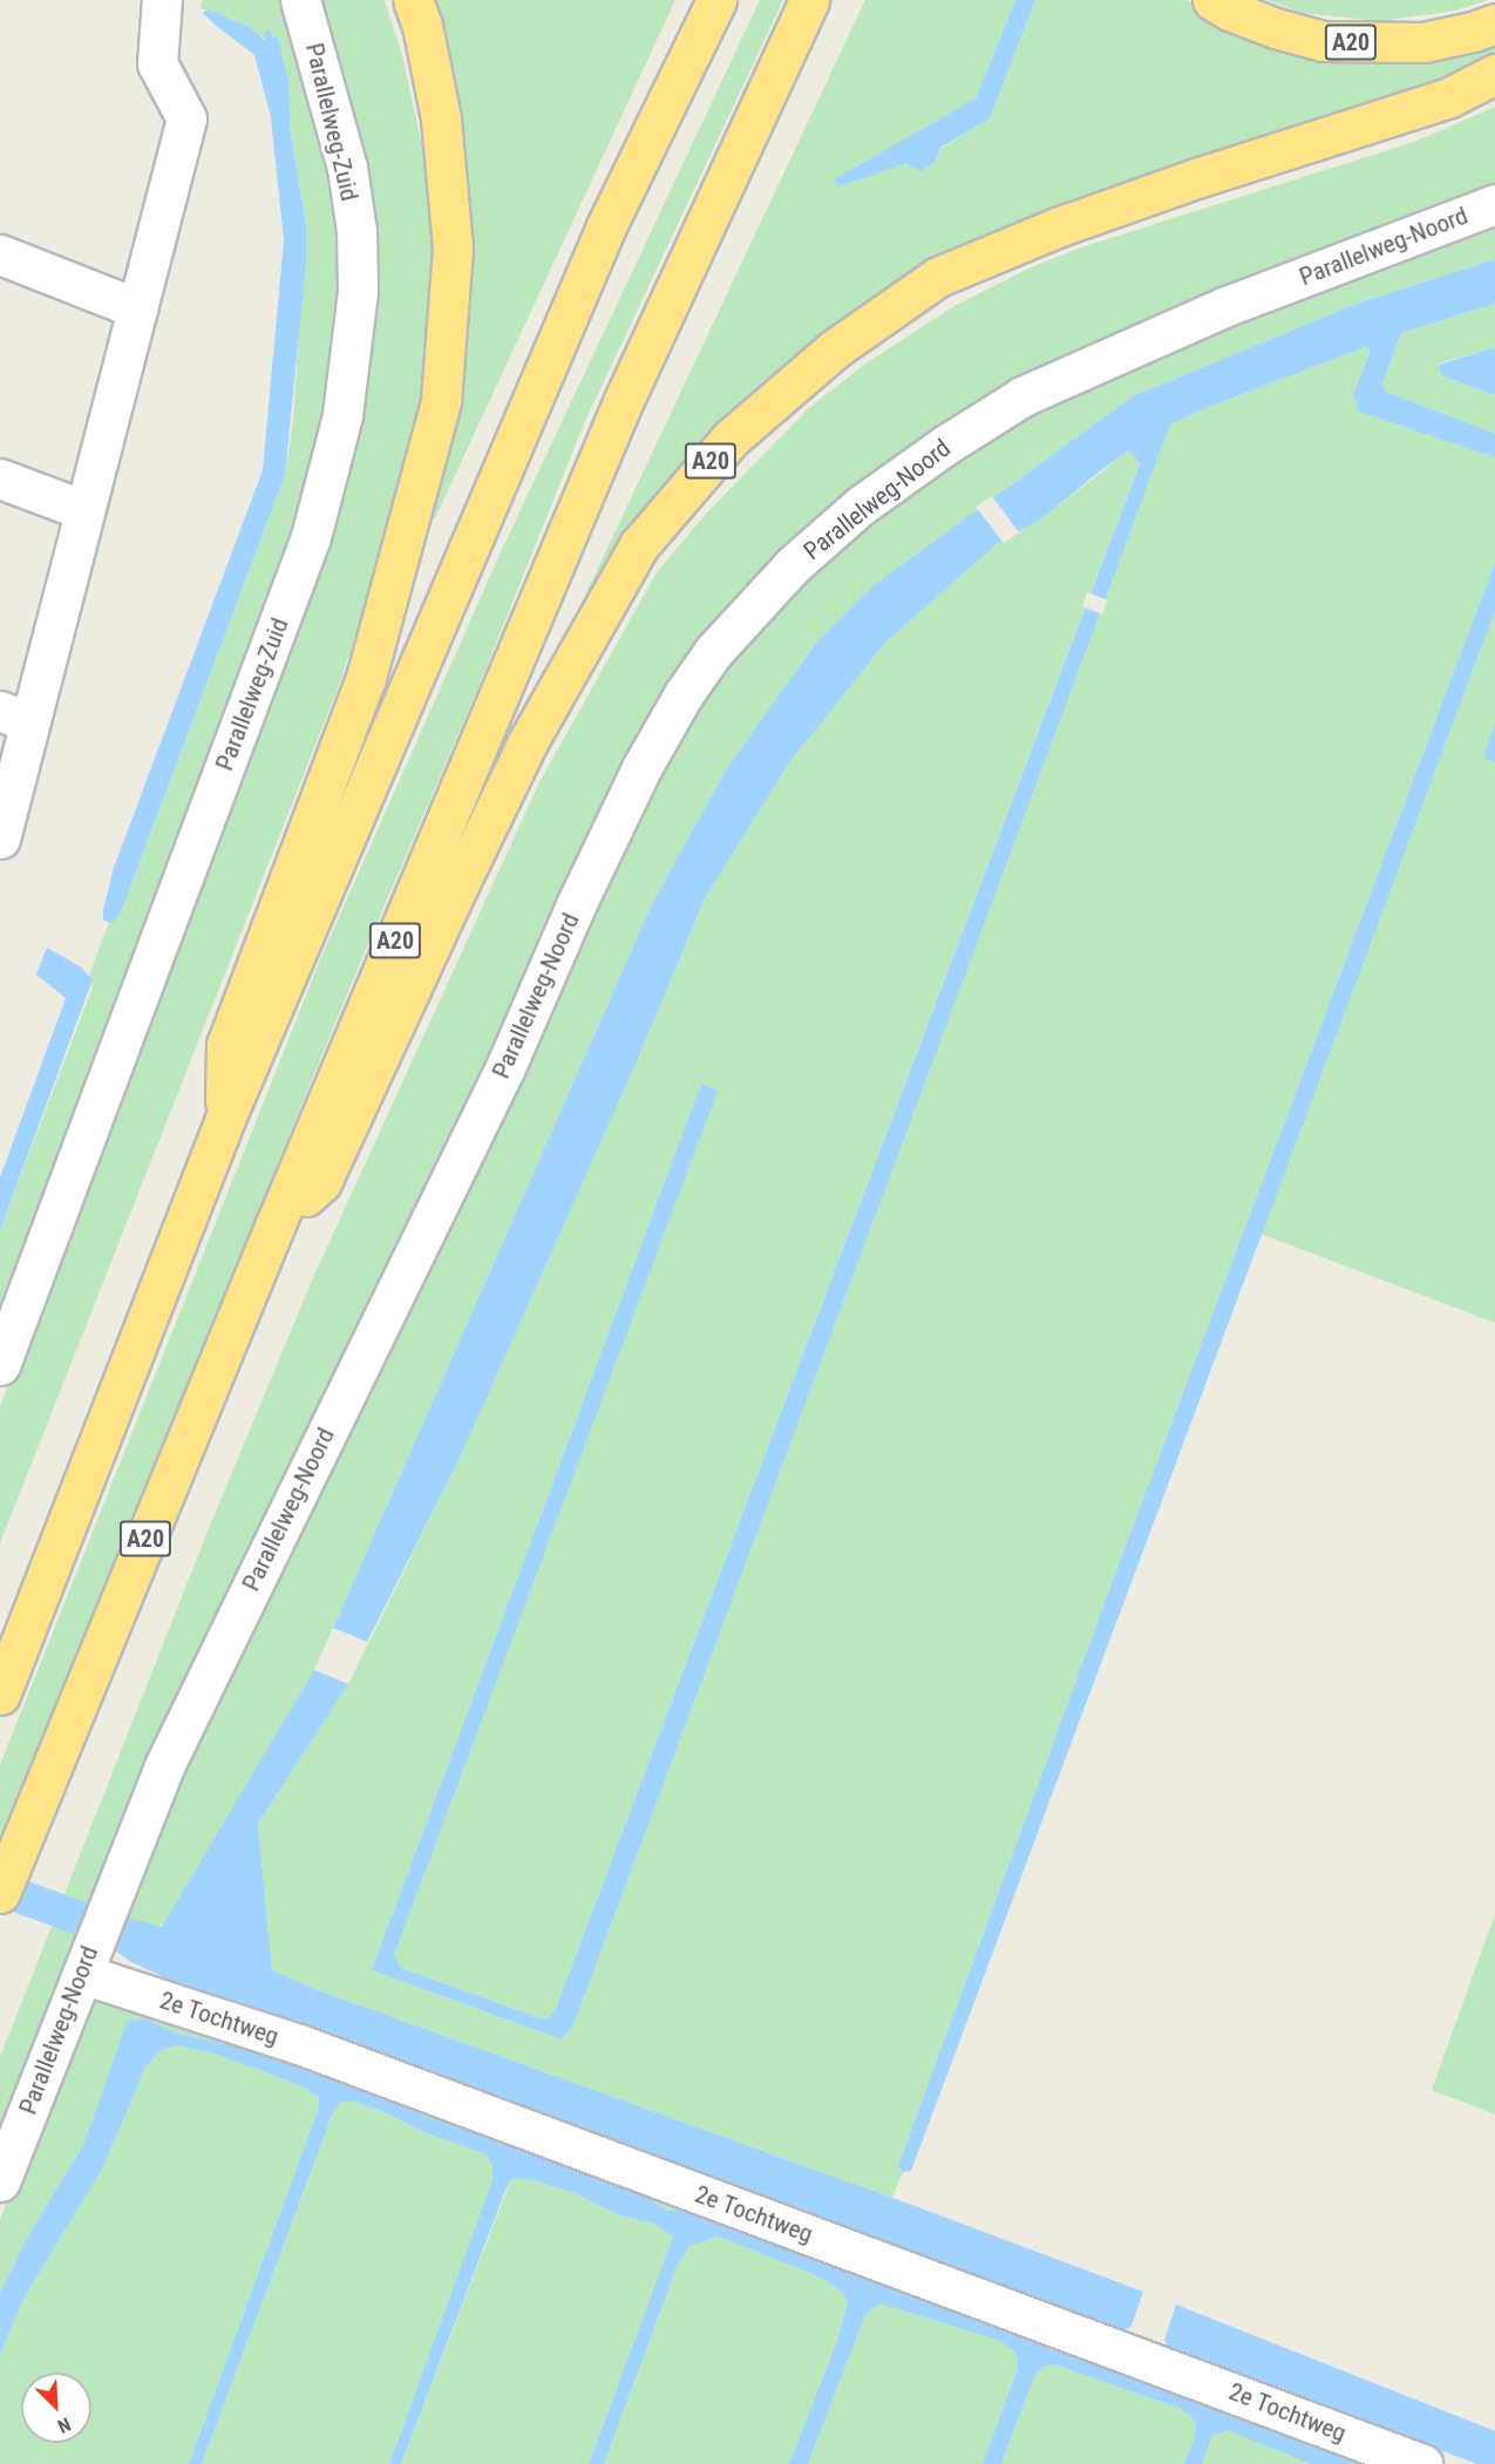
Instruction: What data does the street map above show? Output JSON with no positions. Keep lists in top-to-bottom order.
{
  "streets": {
    "highway": ["A20"],
    "street": ["Parallelweg-Zuid", "Parallelweg-Noord", "2e Tochtweg"]
  },
  "crossings": [
    ["Parallelweg-Noord", "2e Tochtweg"]
  ],
  "north": "bottom right"
}
